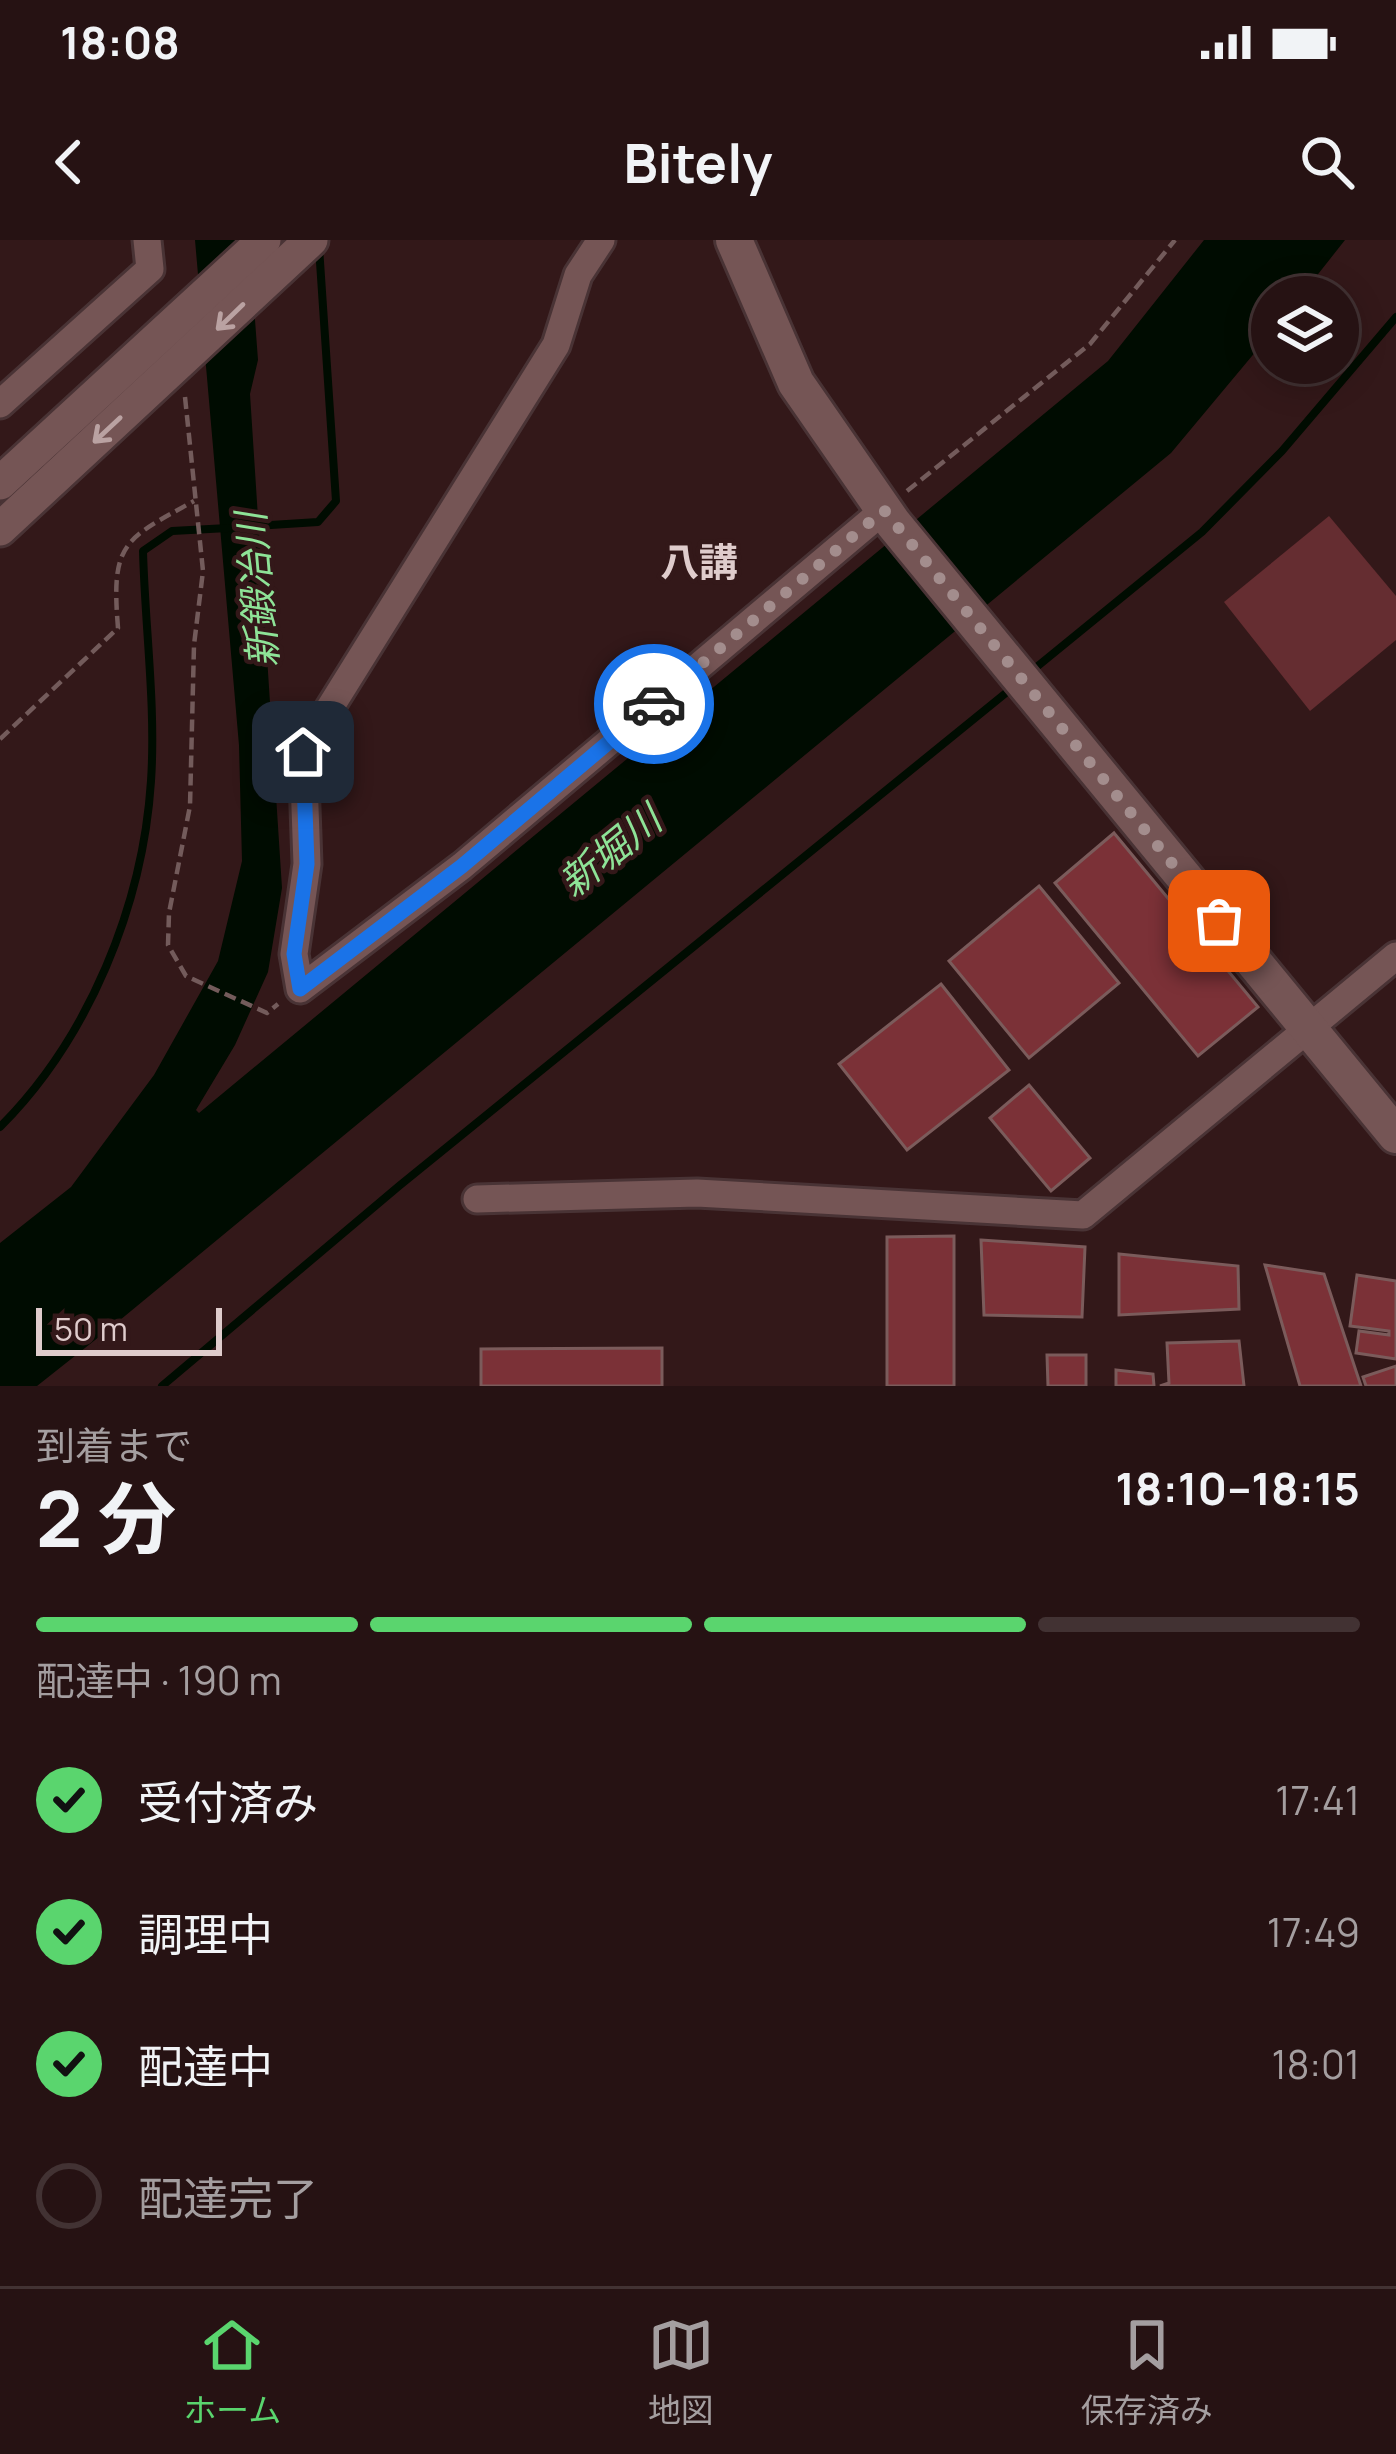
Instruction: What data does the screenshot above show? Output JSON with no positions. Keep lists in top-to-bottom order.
{
  "districts": ["八講"],
  "water": ["新鍛冶川", "新堀川"],
  "scale_bar": "50 m",
  "page": {
    "status": "18:08",
    "header": "Bitely",
    "scale": "50 m",
    "heading": ["2 分", "到着まで", "18:10–18:15"],
    "bar": "配達中 · 190 m",
    "list": [
      ["受付済み", "17:41"],
      ["調理中", "17:49"],
      ["配達中", "18:01"],
      "配達完了"
    ],
    "tabs": ["ホーム", "地図", "保存済み"]
  }
}
